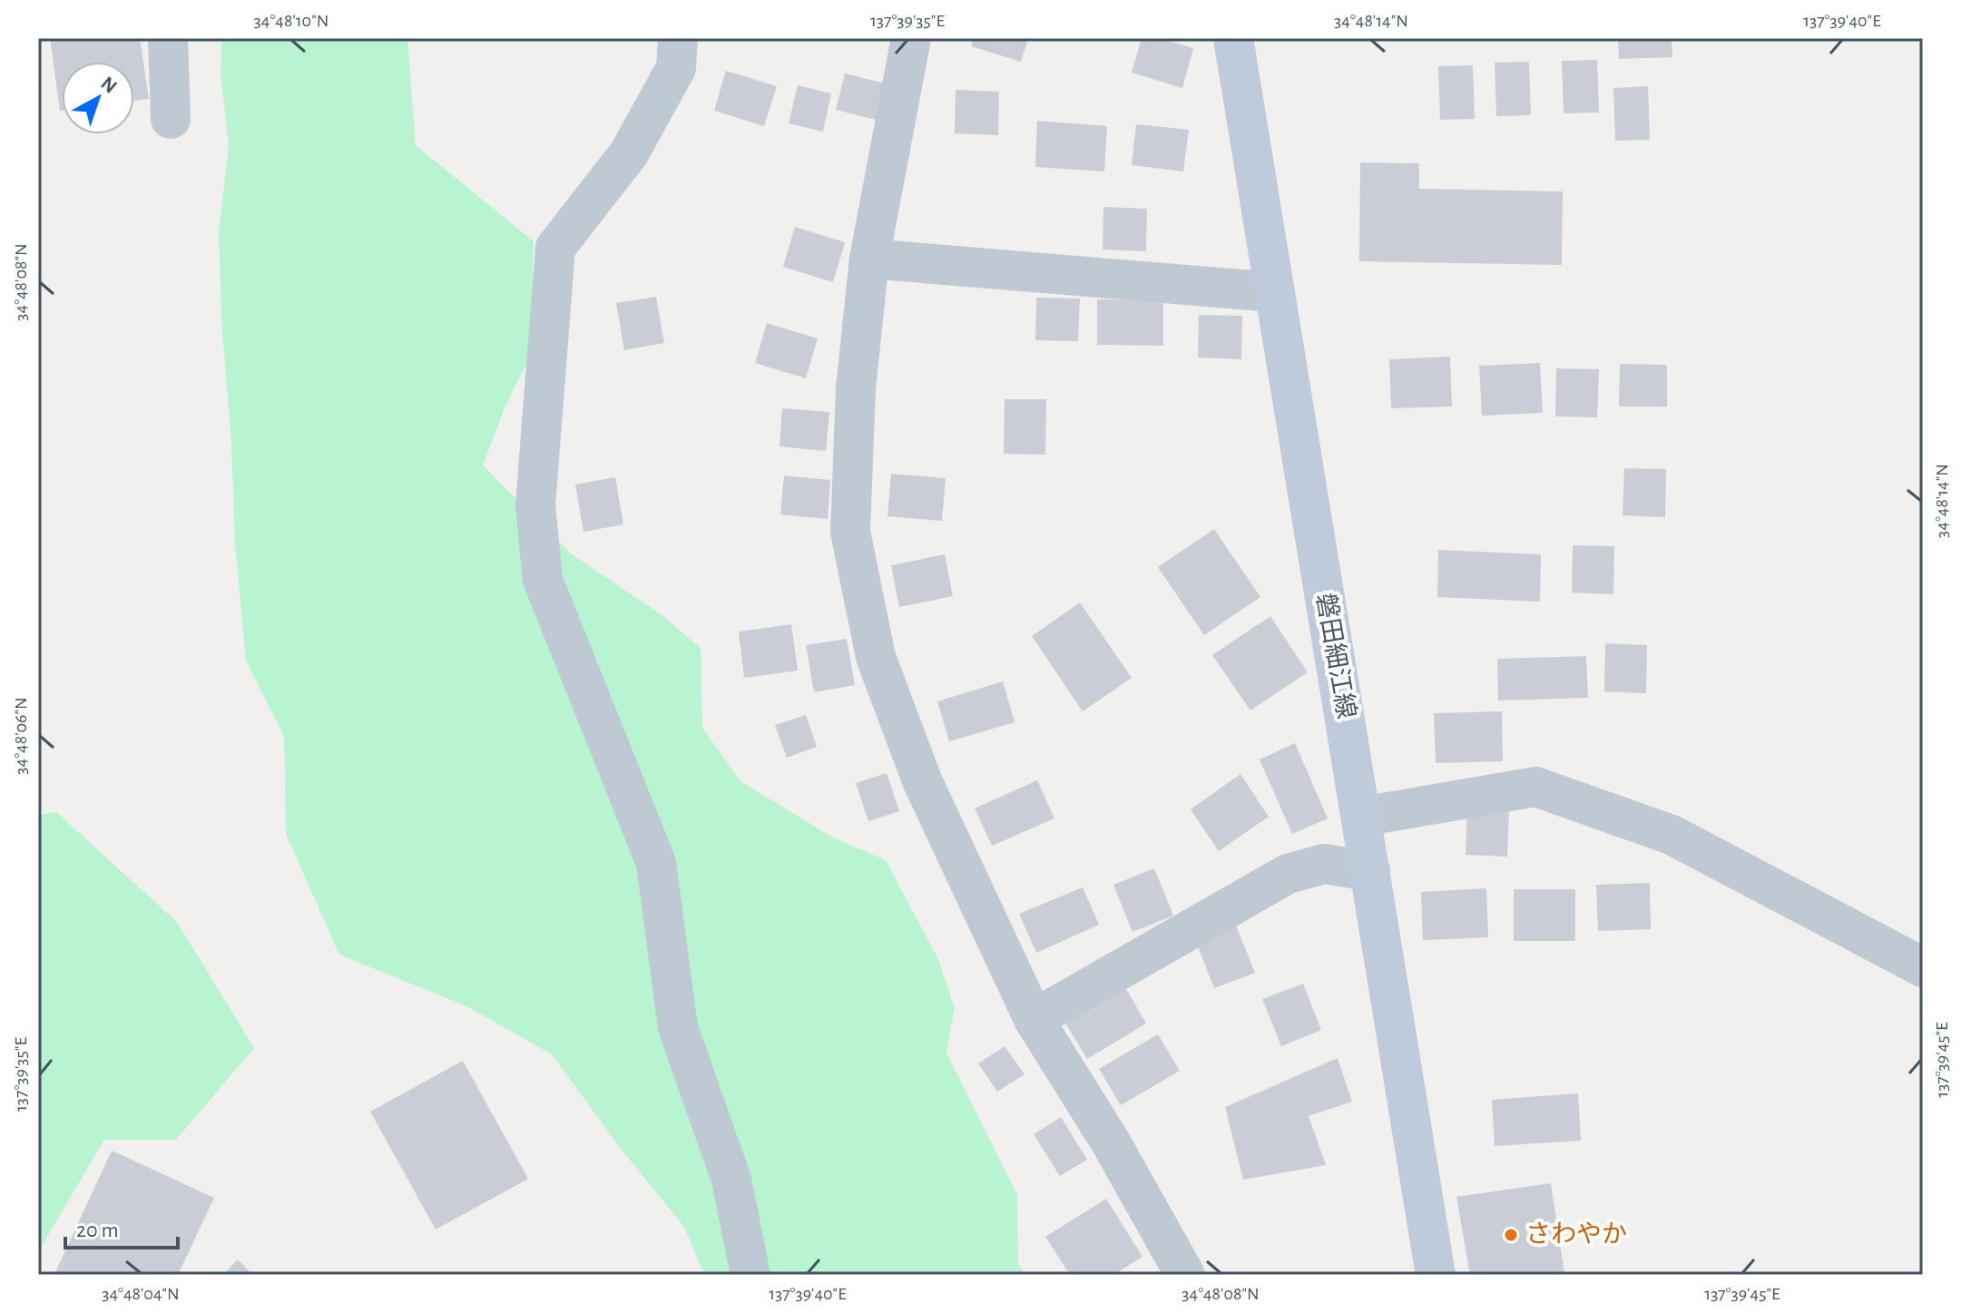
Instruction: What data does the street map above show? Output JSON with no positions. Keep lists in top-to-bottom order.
{
  "streets": {
    "main road": ["磐田細江線"]
  },
  "places": ["さわやか"],
  "scale_bar": "20 m",
  "north": "top right",
  "coordinates": [
    "34°48'10\"N",
    "137°39'35\"E",
    "34°48'14\"N",
    "137°39'40\"E",
    "34°48'08\"N",
    "34°48'06\"N",
    "137°39'45\"E",
    "34°48'04\"N"
  ]
}
